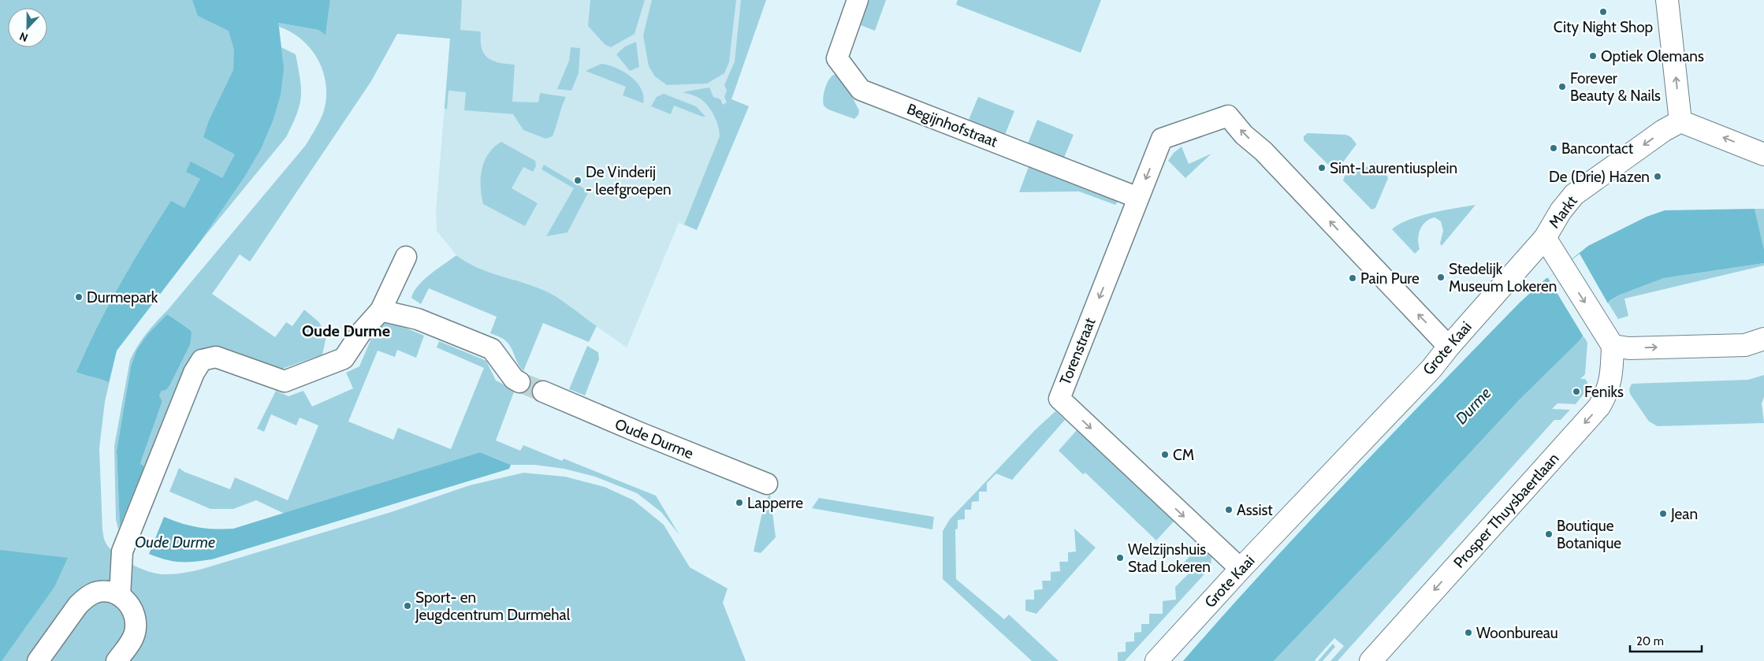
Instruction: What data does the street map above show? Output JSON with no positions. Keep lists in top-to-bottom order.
{
  "streets": {
    "street": [
      "Begijnhofstraat",
      "Markt",
      "Grote Kaai",
      "Torenstraat",
      "Oude Durme",
      "Prosper Thuysbaertlaan"
    ]
  },
  "crossings": [
    ["Begijnhofstraat", "Torenstraat"],
    ["Markt", "Grote Kaai"],
    ["Grote Kaai", "Torenstraat"]
  ],
  "one_way": ["Markt", "Prosper Thuysbaertlaan"],
  "districts": ["Oude Durme"],
  "water": ["Durme", "Oude Durme"],
  "places": [
    "City Night Shop",
    "Optiek Olemans",
    "Forever Beauty & Nails",
    "Bancontact",
    "Sint-Laurentiusplein",
    "De (Drie) Hazen",
    "De Vinderij - leefgroepen",
    "Stedelijk Museum Lokeren",
    "Pain Pure",
    "Durmepark",
    "Feniks",
    "CM",
    "Lapperre",
    "Assist",
    "Jean",
    "Boutique Botanique",
    "Welzijnshuis Stad Lokeren",
    "Sport- en Jeugdcentrum Durmehal",
    "Woonbureau"
  ],
  "scale_bar": "20 m",
  "north": "bottom"
}
